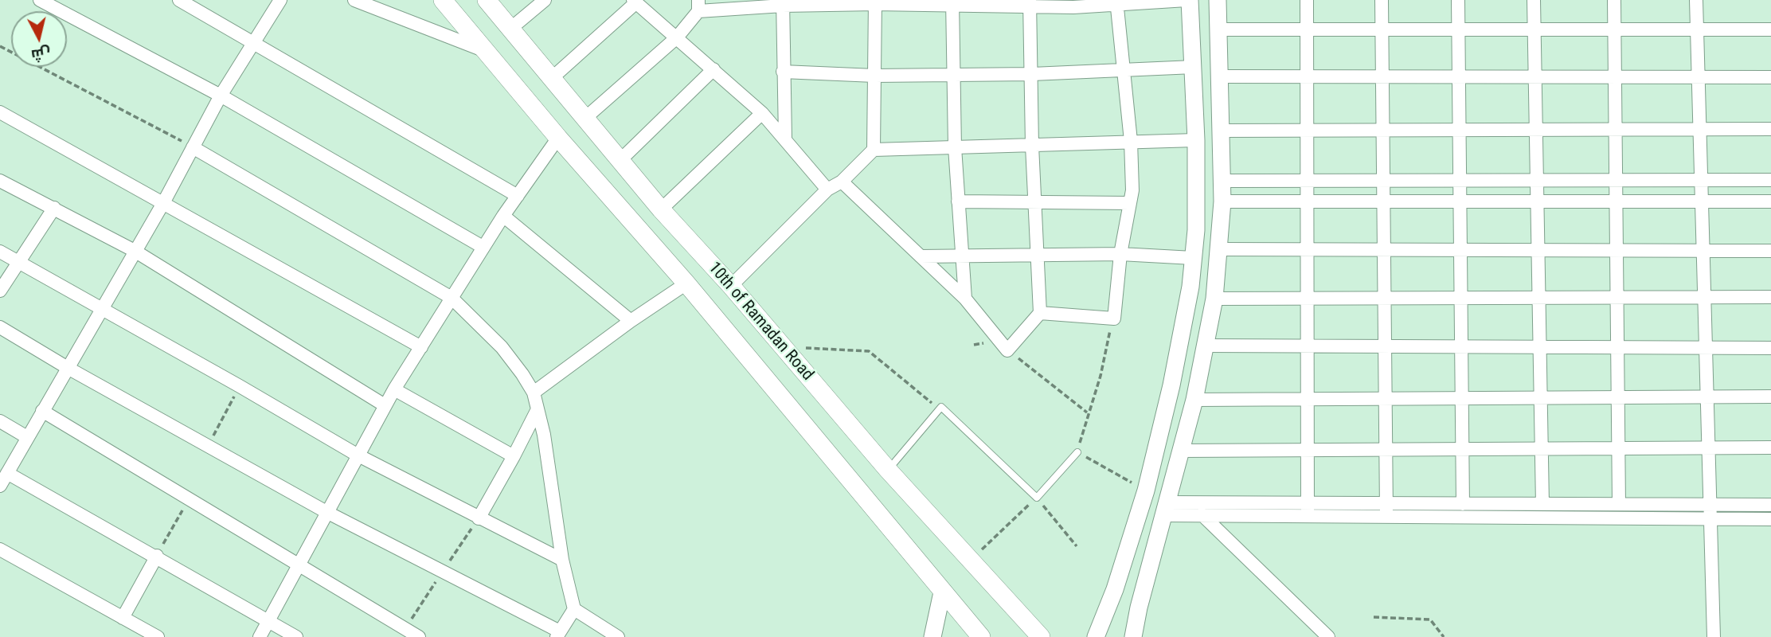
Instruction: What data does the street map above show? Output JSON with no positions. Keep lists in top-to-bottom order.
{
  "streets": {
    "main road": ["10th of Ramadan Road"]
  },
  "north": "bottom"
}
